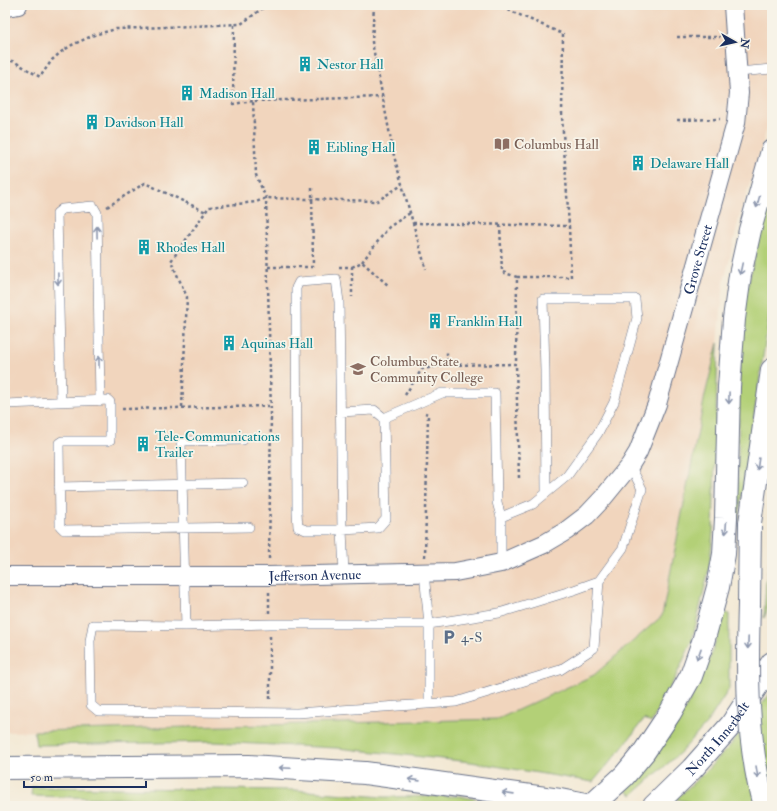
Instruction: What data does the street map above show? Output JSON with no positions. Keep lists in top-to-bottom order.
{
  "streets": {
    "highway": ["North Innerbelt"],
    "street": ["Grove Street", "Jefferson Avenue"]
  },
  "crossings": [
    ["Grove Street", "Jefferson Avenue"]
  ],
  "places": {
    "building": [
      "Nestor Hall",
      "Madison Hall",
      "Davidson Hall",
      "Eibling Hall",
      "Delaware Hall",
      "Rhodes Hall",
      "Franklin Hall",
      "Aquinas Hall",
      "Tele-Communications Trailer"
    ],
    "library": ["Columbus Hall"],
    "school or university": ["Columbus State Community College"],
    "parking": ["4-S"]
  },
  "scale_bar": "50 m",
  "north": "right"
}
